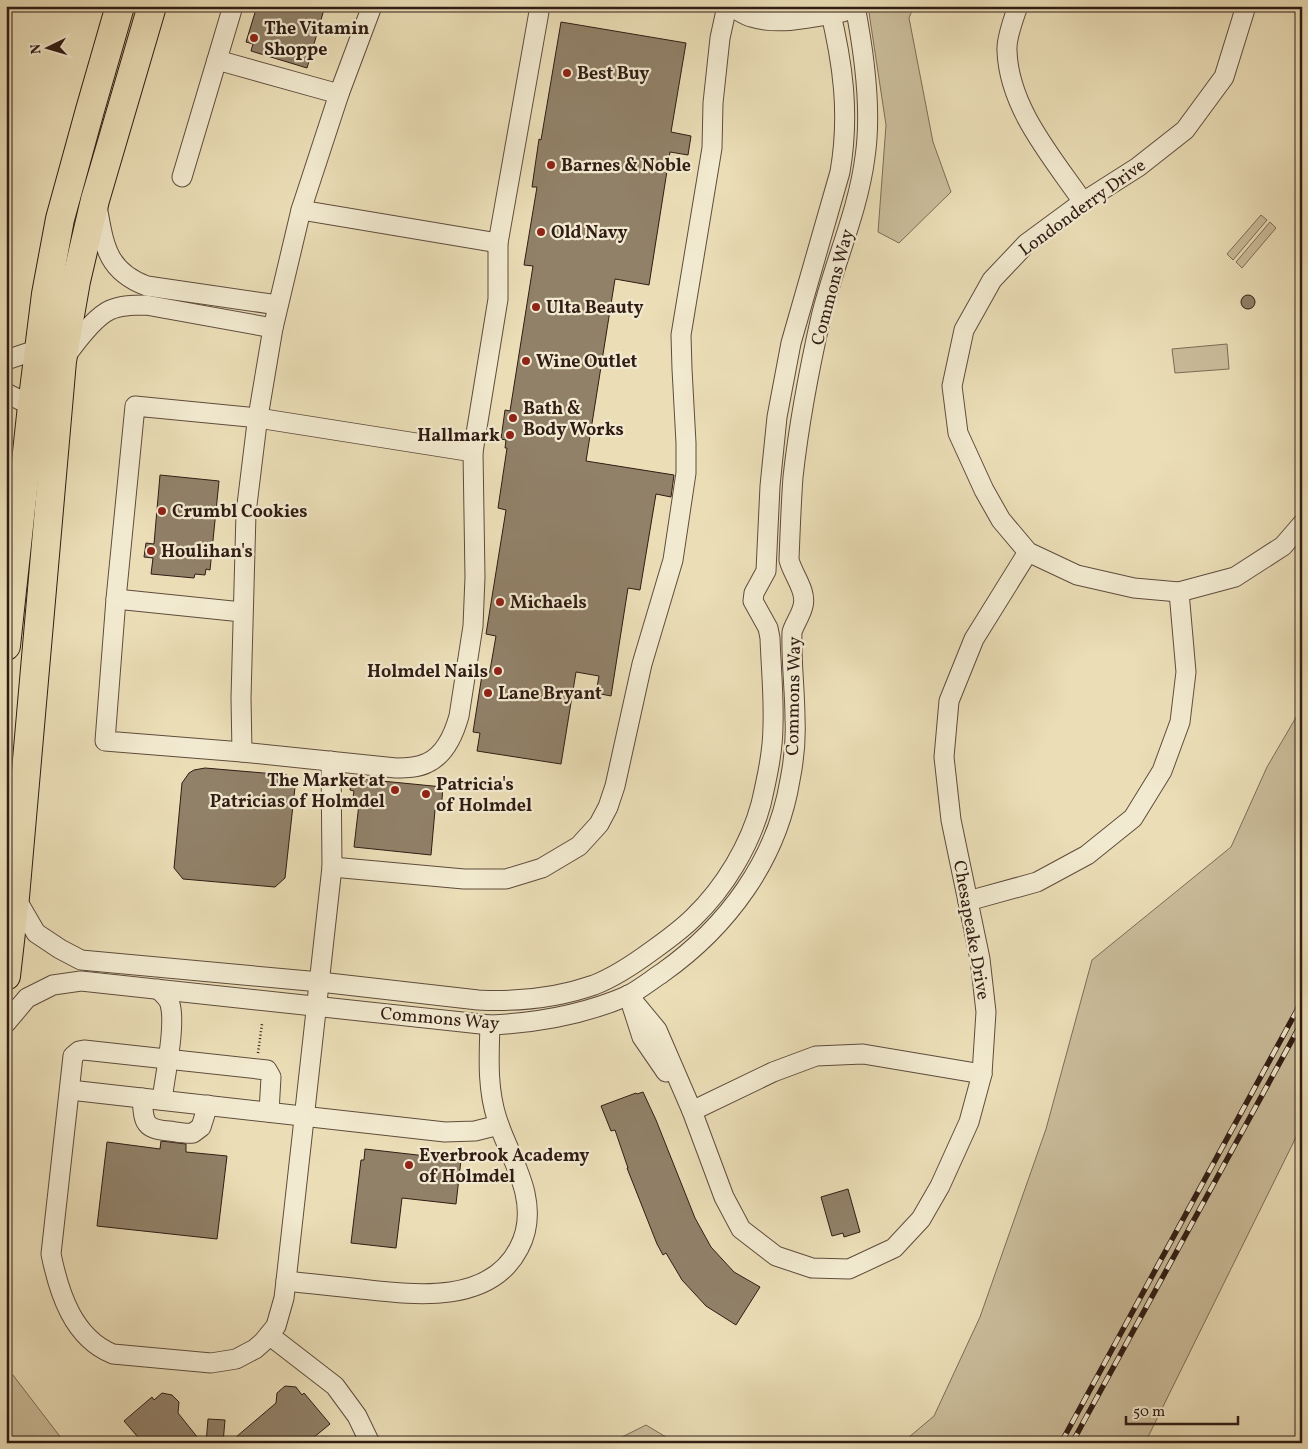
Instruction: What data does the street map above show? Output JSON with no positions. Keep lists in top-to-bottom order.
{
  "streets": {
    "street": ["Londonderry Drive", "Commons Way", "Chesapeake Drive"]
  },
  "crossings": [
    ["Londonderry Drive", "Chesapeake Drive"],
    ["Commons Way", "Chesapeake Drive"]
  ],
  "places": [
    "The Vitamin Shoppe",
    "Best Buy",
    "Barnes & Noble",
    "Old Navy",
    "Ulta Beauty",
    "Wine Outlet",
    "Bath & Body Works",
    "Hallmark",
    "Crumbl Cookies",
    "Houlihan's",
    "Michaels",
    "Holmdel Nails",
    "Lane Bryant",
    "The Market at Patricias of Holmdel",
    "Patricia's of Holmdel",
    "Everbrook Academy of Holmdel"
  ],
  "scale_bar": "50 m",
  "north": "left"
}
